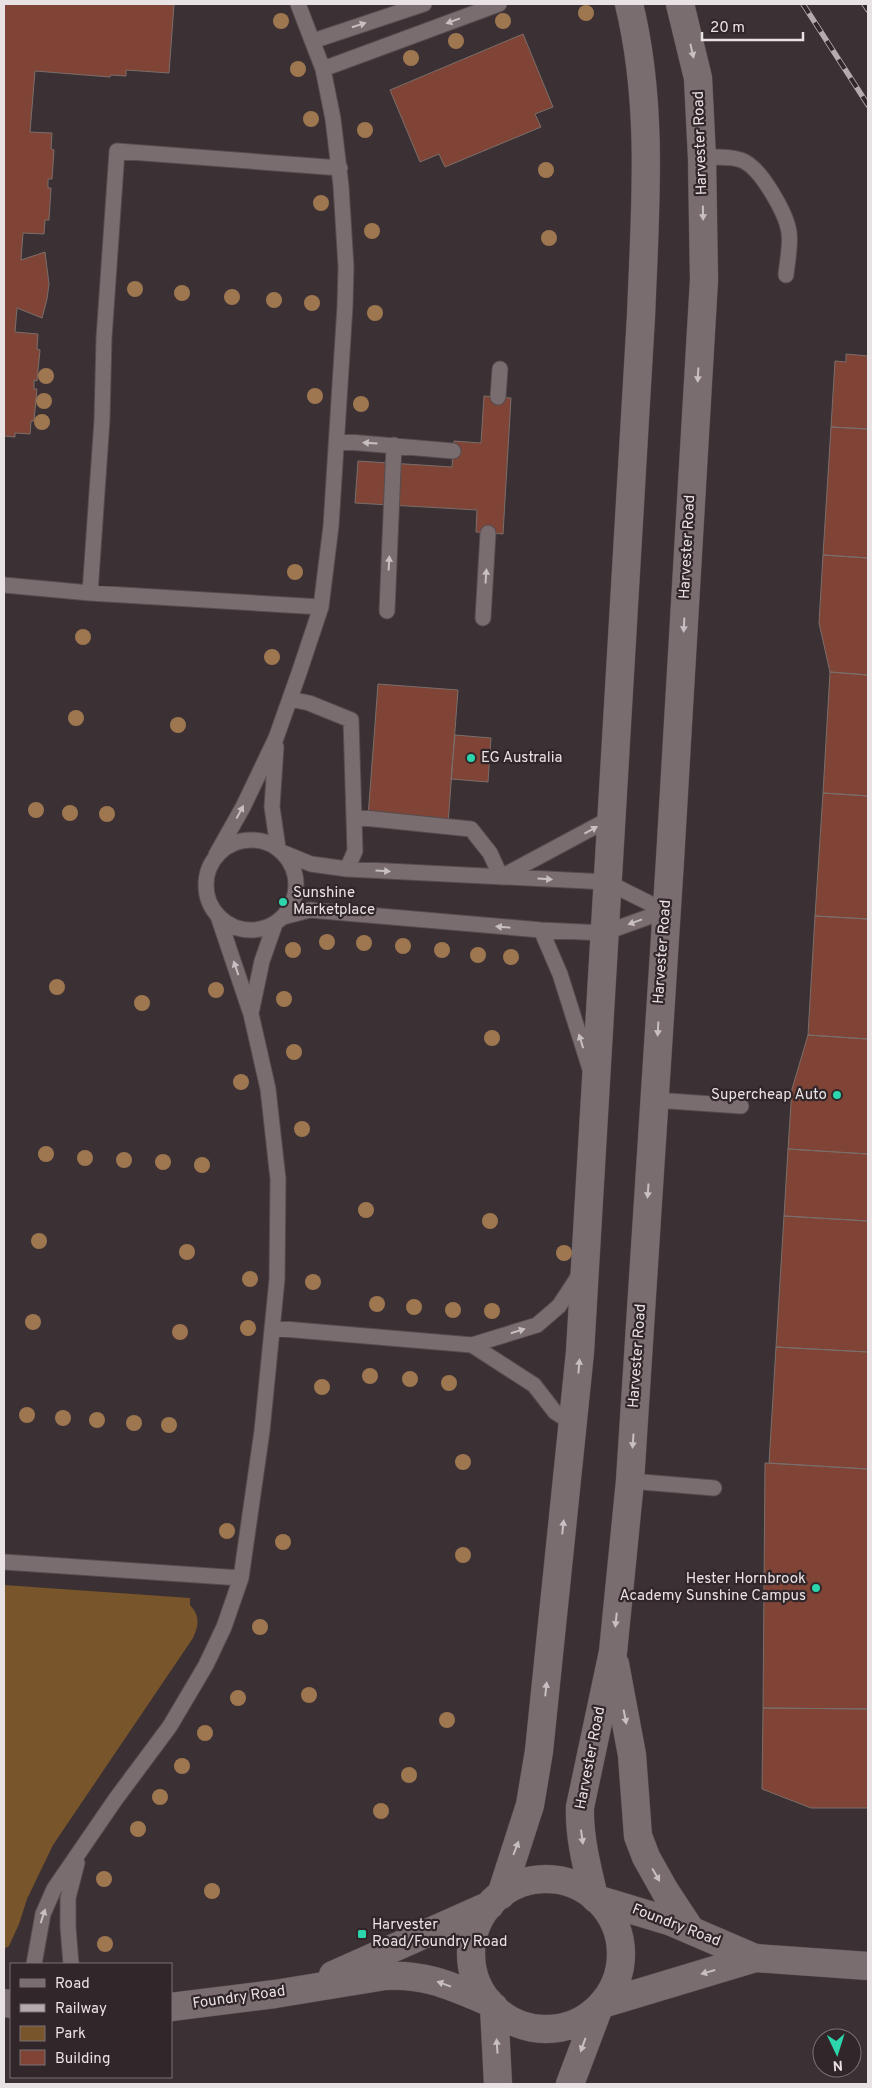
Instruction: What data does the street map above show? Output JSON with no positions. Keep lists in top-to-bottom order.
{
  "streets": {
    "street": ["Harvester Road", "Foundry Road"]
  },
  "crossings": [
    ["Harvester Road", "Foundry Road"]
  ],
  "places": {
    "other": [
      "EG Australia",
      "Sunshine Marketplace",
      "Supercheap Auto",
      "Hester Hornbrook Academy Sunshine Campus"
    ],
    "transit": ["Harvester Road/Foundry Road"]
  },
  "legend": [
    "Road",
    "Railway",
    "Park",
    "Building"
  ],
  "scale_bar": "20 m",
  "north": "bottom"
}
